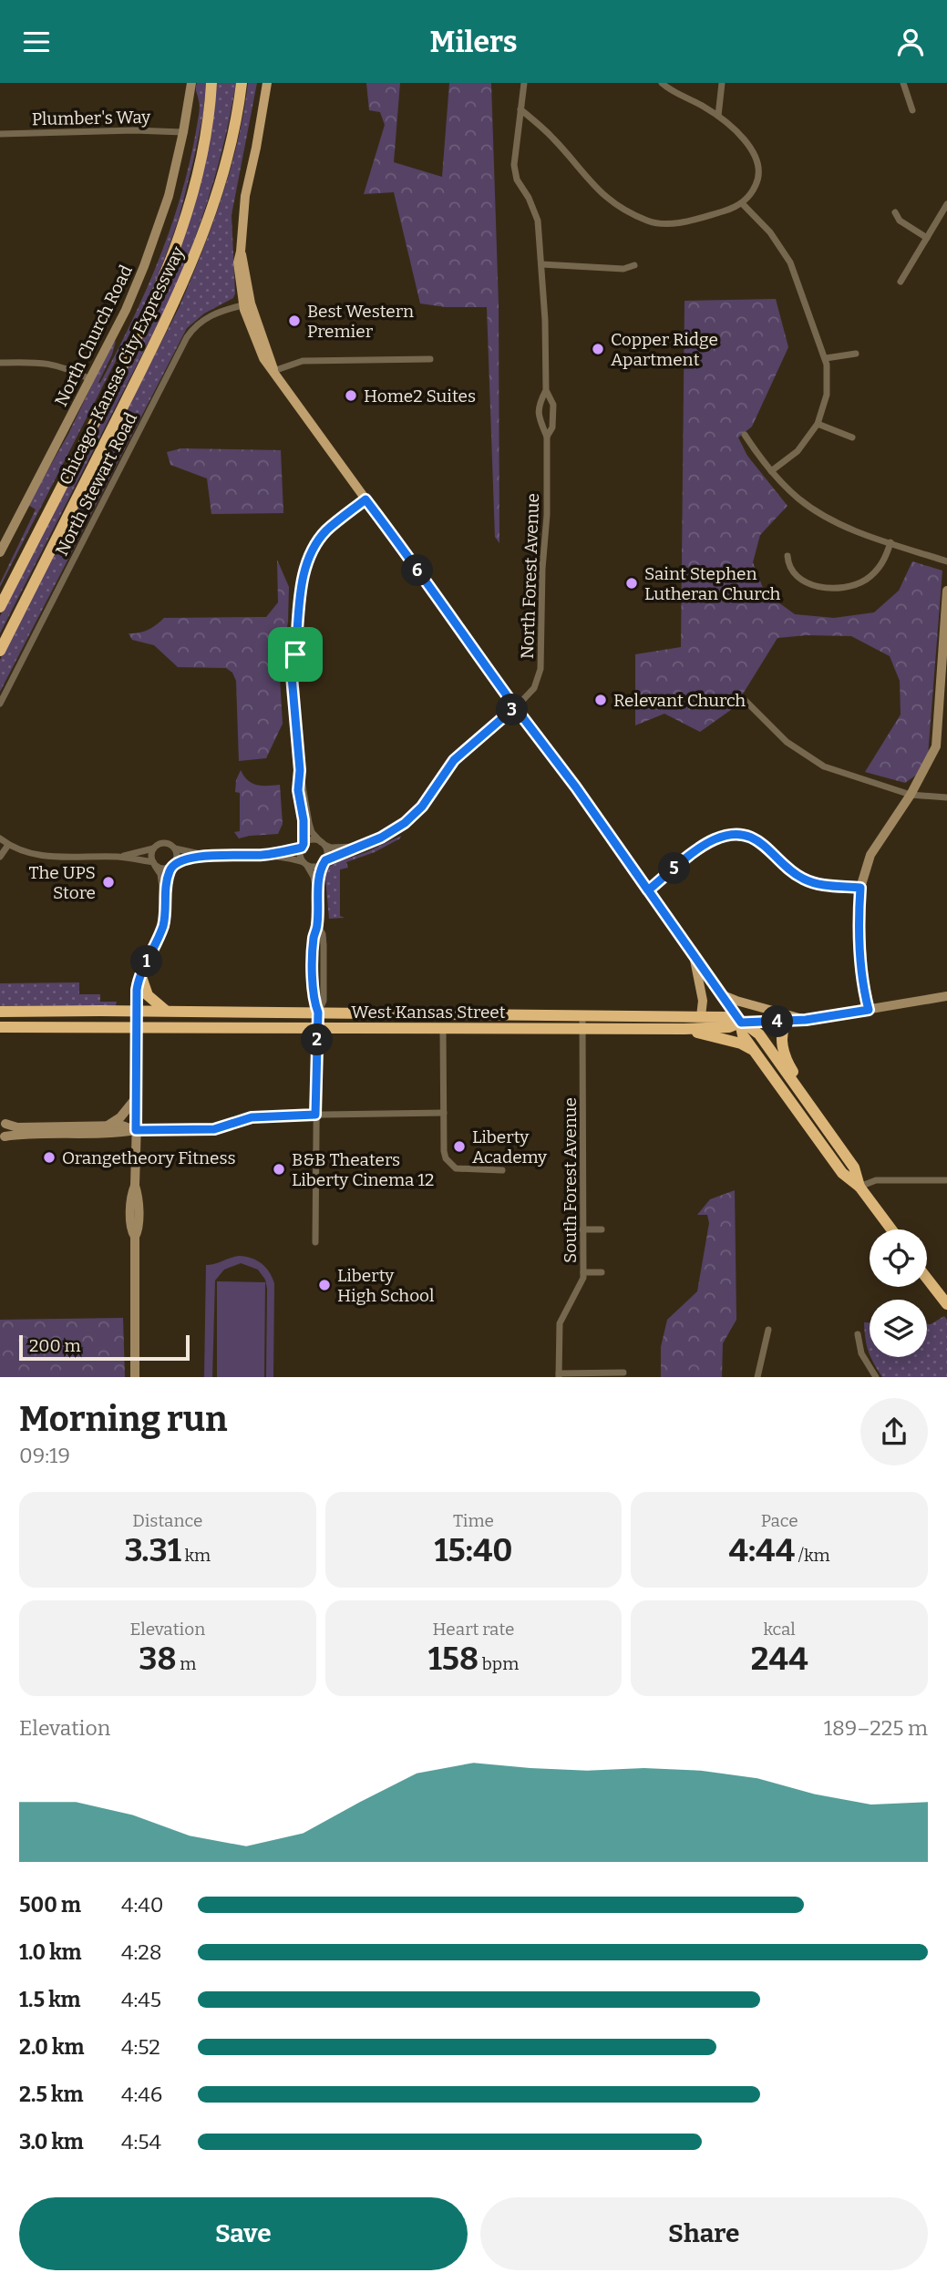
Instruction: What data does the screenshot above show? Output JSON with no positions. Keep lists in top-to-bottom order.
{
  "streets": {
    "highway": ["Chicago-Kansas City Expressway", "West Kansas Street"],
    "main road": ["North Church Road"],
    "street": [
      "Plumber's Way",
      "North Stewart Road",
      "North Forest Avenue",
      "South Forest Avenue"
    ]
  },
  "crossings": [
    ["Plumber's Way", "North Church Road"],
    ["West Kansas Street", "South Forest Avenue"]
  ],
  "places": [
    "Best Western Premier",
    "Copper Ridge Apartment",
    "Home2 Suites",
    "Saint Stephen Lutheran Church",
    "Relevant Church",
    "The UPS Store",
    "Liberty Academy",
    "Orangetheory Fitness",
    "B&B Theaters Liberty Cinema 12",
    "Liberty High School"
  ],
  "scale_bar": "200 m",
  "page": {
    "header": "Milers",
    "pins": [
      "6",
      "3",
      "5",
      "1",
      "4",
      "2"
    ],
    "scale": "200 m",
    "heading": ["Morning run", "09:19"],
    "stats": [
      ["Distance", "3.31 km"],
      ["Time", "15:40"],
      ["Pace", "4:44 /km"],
      ["Elevation", "38 m"],
      ["Heart rate", "158 bpm"],
      ["kcal", "244"]
    ],
    "chart": ["Elevation", "189–225 m"],
    "list": [
      {
        "name": "500 m",
        "note": "4:40"
      },
      {
        "name": "1.0 km",
        "note": "4:28"
      },
      {
        "name": "1.5 km",
        "note": "4:45"
      },
      {
        "name": "2.0 km",
        "note": "4:52"
      },
      {
        "name": "2.5 km",
        "note": "4:46"
      },
      {
        "name": "3.0 km",
        "note": "4:54"
      }
    ],
    "buttons": ["Save", "Share"]
  }
}
